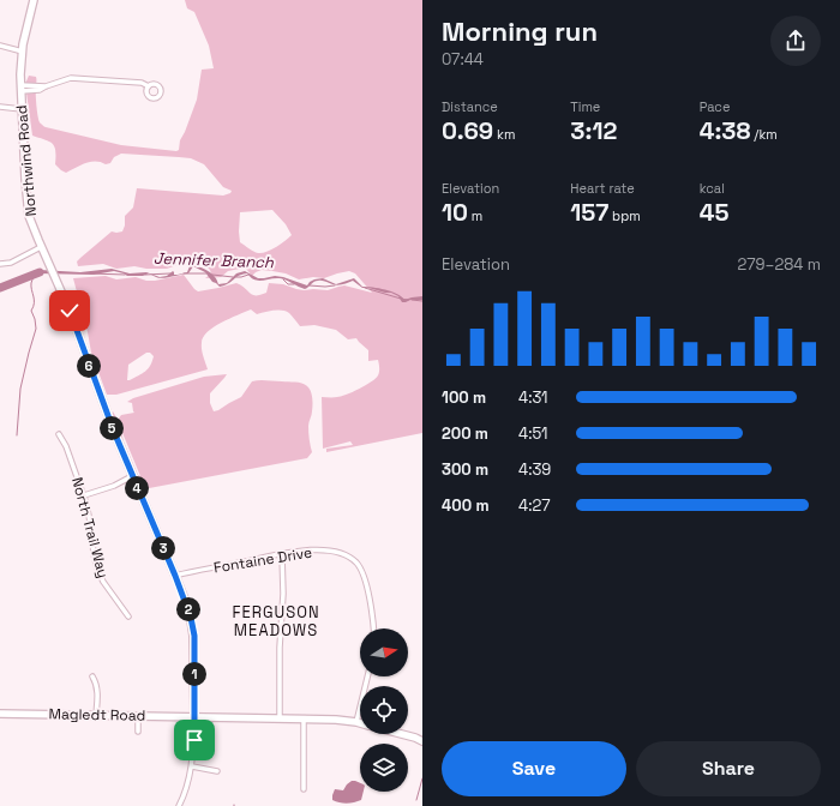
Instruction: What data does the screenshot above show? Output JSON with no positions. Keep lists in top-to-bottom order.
{
  "streets": {
    "street": [
      "Northwind Road",
      "North Trail Way",
      "Fontaine Drive",
      "Magledt Road"
    ]
  },
  "crossings": [
    ["Northwind Road", "Fontaine Drive"],
    ["Northwind Road", "Magledt Road"]
  ],
  "districts": ["FERGUSON MEADOWS"],
  "water": ["Jennifer Branch"],
  "north": "right",
  "page": {
    "heading": ["Morning run", "07:44"],
    "stats": [
      ["Distance", "0.69 km"],
      ["Time", "3:12"],
      ["Pace", "4:38 /km"],
      ["Elevation", "10 m"],
      ["Heart rate", "157 bpm"],
      ["kcal", "45"]
    ],
    "chart": ["Elevation", "279–284 m"],
    "pins": [
      "6",
      "5",
      "4",
      "3",
      "2",
      "1"
    ],
    "list": [
      {
        "name": "100 m",
        "note": "4:31"
      },
      {
        "name": "200 m",
        "note": "4:51"
      },
      {
        "name": "300 m",
        "note": "4:39"
      },
      {
        "name": "400 m",
        "note": "4:27"
      }
    ],
    "buttons": ["Save", "Share"]
  }
}
